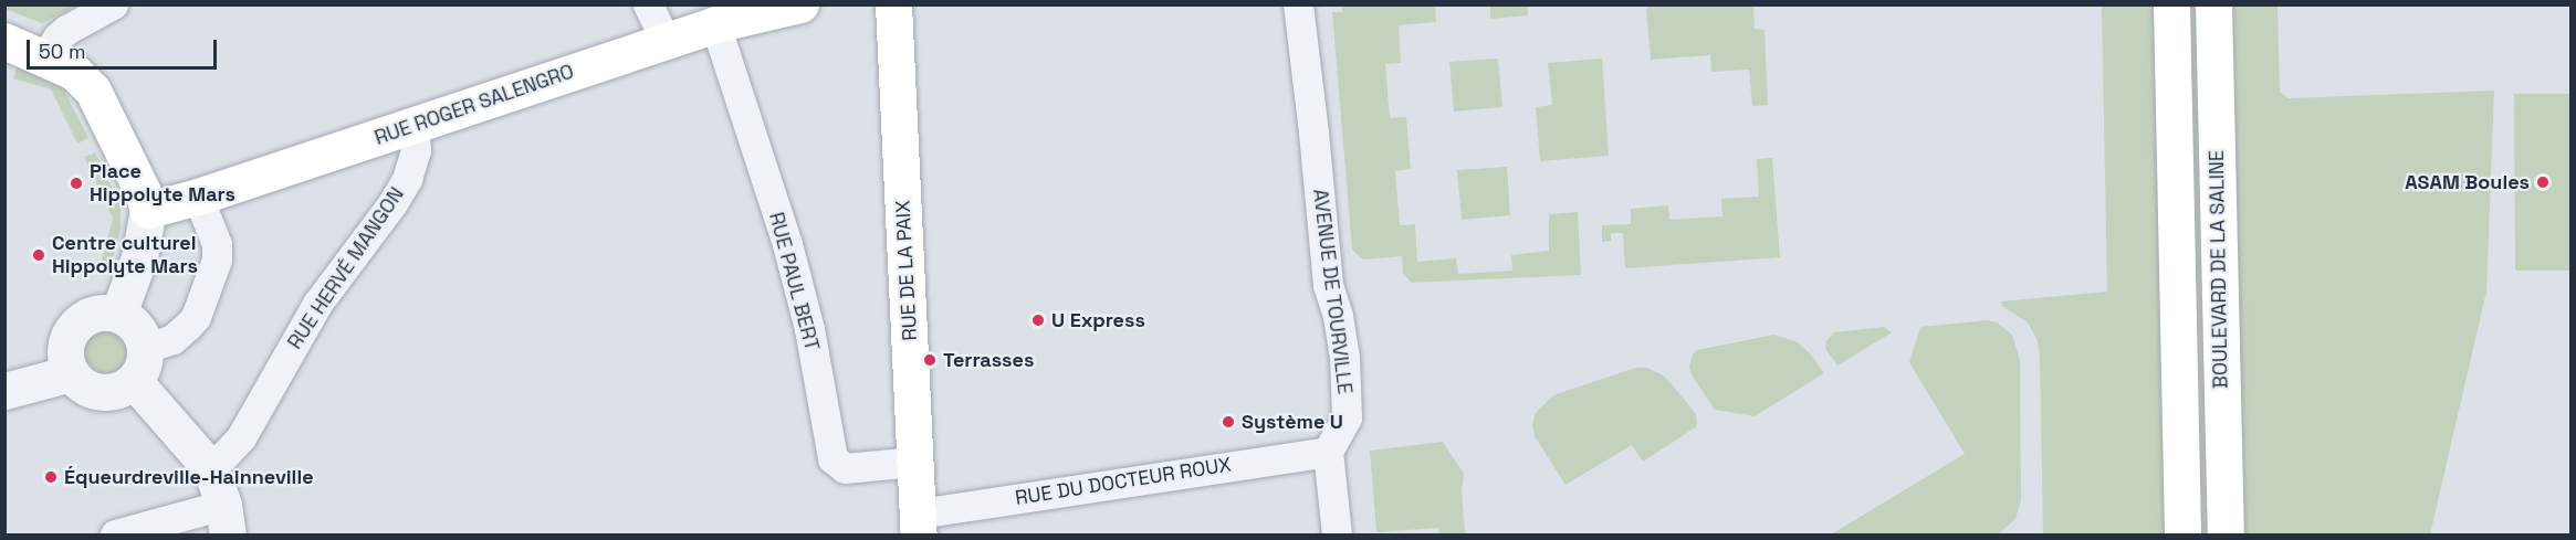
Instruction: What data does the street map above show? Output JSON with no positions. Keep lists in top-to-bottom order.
{
  "streets": {
    "main road": ["RUE ROGER SALENGRO", "BOULEVARD DE LA SALINE", "RUE DE LA PAIX"],
    "street": [
      "RUE HERVÉ MANGON",
      "RUE PAUL BERT",
      "AVENUE DE TOURVILLE",
      "RUE DU DOCTEUR ROUX"
    ]
  },
  "crossings": [
    ["RUE ROGER SALENGRO", "RUE HERVÉ MANGON"],
    ["RUE ROGER SALENGRO", "RUE PAUL BERT"],
    ["RUE DE LA PAIX", "RUE PAUL BERT"],
    ["RUE DE LA PAIX", "RUE DU DOCTEUR ROUX"],
    ["AVENUE DE TOURVILLE", "RUE DU DOCTEUR ROUX"]
  ],
  "places": [
    "ASAM Boules",
    "Place Hippolyte Mars",
    "Centre culturel Hippolyte Mars",
    "U Express",
    "Terrasses",
    "Système U",
    "Équeurdreville-Hainneville"
  ],
  "scale_bar": "50 m"
}
